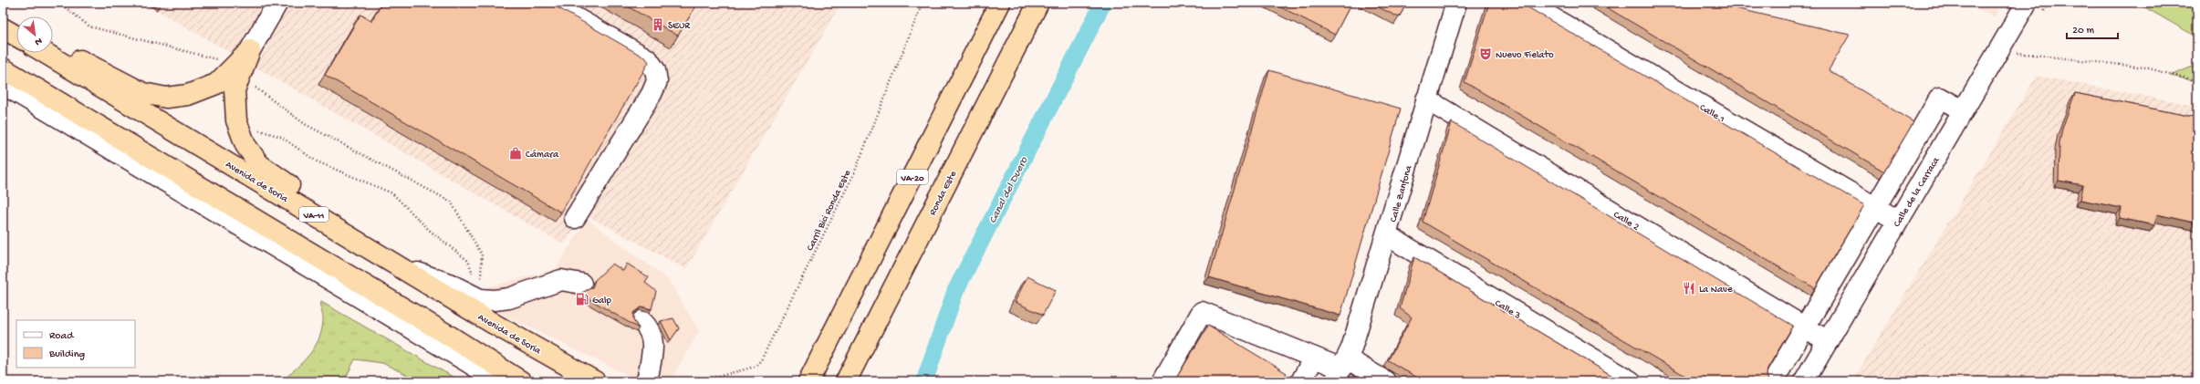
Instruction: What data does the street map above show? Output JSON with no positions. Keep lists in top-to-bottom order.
{
  "streets": {
    "highway": [
      "VA-20",
      "Avenida de Soria",
      "Ronda Este",
      "VA-11"
    ],
    "street": [
      "Calle 1",
      "Calle de la Carraca",
      "Calle Zanfona",
      "Calle 2",
      "Calle 3"
    ],
    "path": ["Carril Bici Ronda Este"]
  },
  "crossings": [
    ["Calle 1", "Calle de la Carraca"],
    ["Calle de la Carraca", "Calle 2"],
    ["Calle Zanfona", "Calle 2"],
    ["Calle Zanfona", "Calle 3"]
  ],
  "water": ["Canal del Duero"],
  "places": {
    "building": ["SEUR"],
    "theatre": ["Nuevo Fielato"],
    "shop": ["Cámara"],
    "restaurant": ["La Nave"],
    "fuel station": ["Galp"]
  },
  "legend": ["Road", "Building"],
  "scale_bar": "20 m",
  "north": "bottom right"
}
